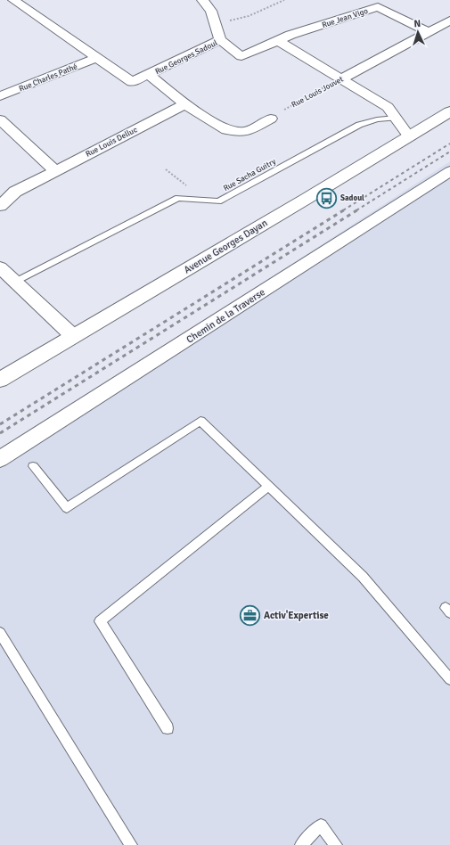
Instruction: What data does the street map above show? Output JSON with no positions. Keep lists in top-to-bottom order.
{
  "streets": {
    "street": [
      "Rue Jean Vigo",
      "Rue Georges Sadoul",
      "Rue Charles Pathé",
      "Rue Louis Jouvet",
      "Rue Louis Delluc",
      "Avenue Georges Dayan",
      "Chemin de la Traverse"
    ],
    "lane": ["Rue Sacha Guitry"]
  },
  "crossings": [
    ["Rue Jean Vigo", "Rue Georges Sadoul"],
    ["Rue Jean Vigo", "Rue Louis Jouvet"],
    ["Rue Georges Sadoul", "Rue Charles Pathé"]
  ],
  "places": {
    "bus stop": ["Sadoul"],
    "office": ["Activ'Expertise"]
  },
  "north": "top"
}
